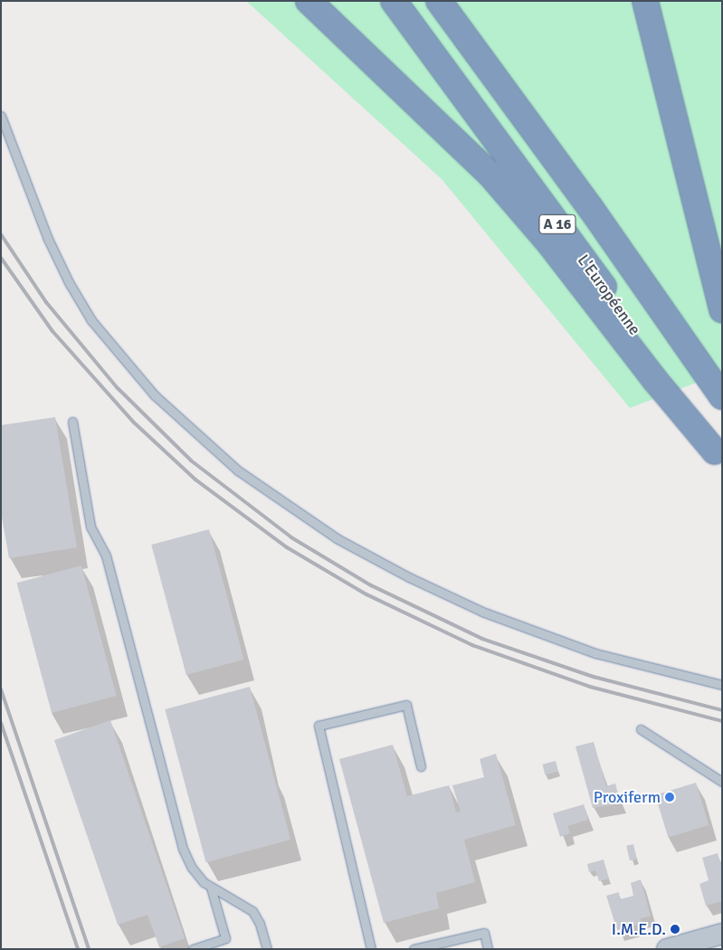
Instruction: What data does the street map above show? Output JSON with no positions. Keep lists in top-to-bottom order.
{
  "streets": {
    "highway": ["A 16", "L'Européenne"]
  },
  "places": ["Proxiferm", "I.M.E.D."]
}
